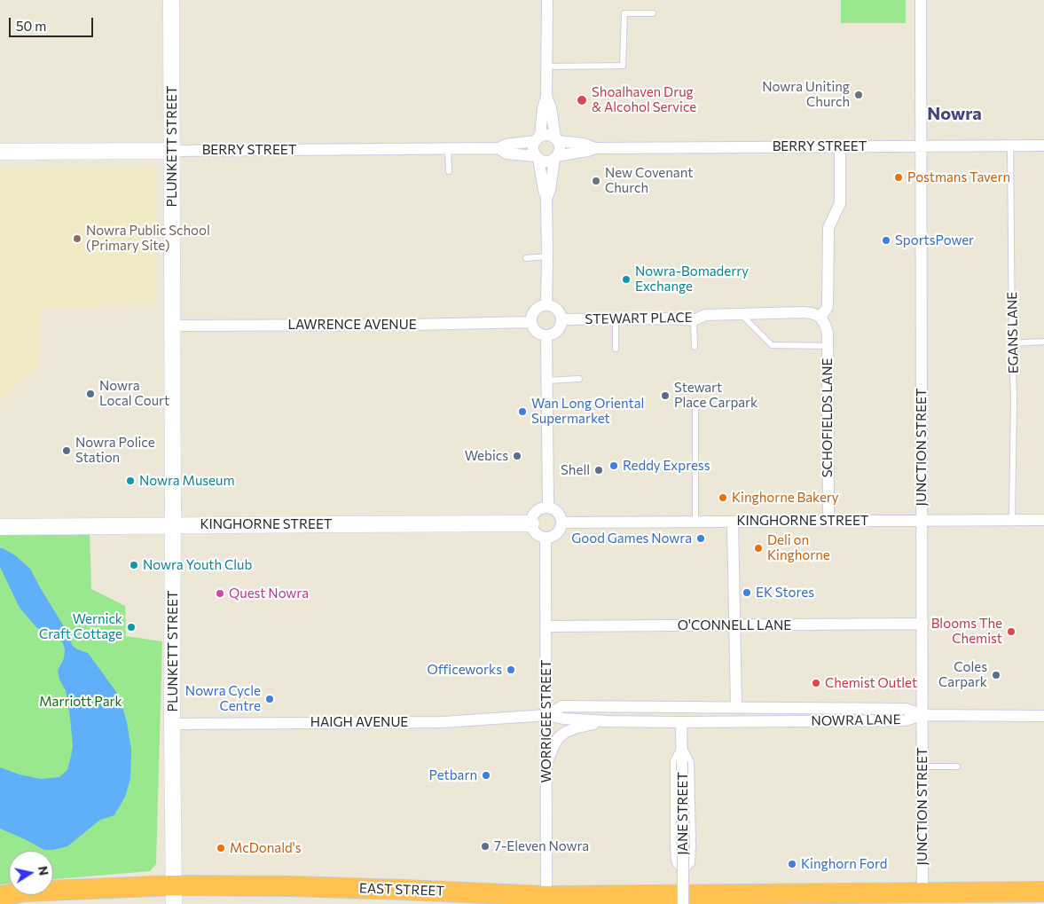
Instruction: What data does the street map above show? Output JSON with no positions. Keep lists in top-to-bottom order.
{
  "streets": {
    "highway": ["EAST STREET"],
    "street": [
      "PLUNKETT STREET",
      "BERRY STREET",
      "STEWART PLACE",
      "LAWRENCE AVENUE",
      "SCHOFIELDS LANE",
      "JUNCTION STREET",
      "KINGHORNE STREET",
      "O'CONNELL LANE",
      "NOWRA LANE",
      "WORRIGEE STREET",
      "HAIGH AVENUE",
      "JANE STREET"
    ],
    "lane": ["EGANS LANE"]
  },
  "crossings": [
    ["PLUNKETT STREET", "BERRY STREET"],
    ["PLUNKETT STREET", "LAWRENCE AVENUE"],
    ["PLUNKETT STREET", "KINGHORNE STREET"],
    ["PLUNKETT STREET", "HAIGH AVENUE"],
    ["PLUNKETT STREET", "EAST STREET"],
    ["BERRY STREET", "EGANS LANE"],
    ["BERRY STREET", "JUNCTION STREET"],
    ["STEWART PLACE", "LAWRENCE AVENUE"],
    ["STEWART PLACE", "SCHOFIELDS LANE"],
    ["EGANS LANE", "KINGHORNE STREET"],
    ["SCHOFIELDS LANE", "KINGHORNE STREET"],
    ["JUNCTION STREET", "KINGHORNE STREET"],
    ["JUNCTION STREET", "O'CONNELL LANE"],
    ["JUNCTION STREET", "NOWRA LANE"],
    ["JUNCTION STREET", "EAST STREET"],
    ["KINGHORNE STREET", "WORRIGEE STREET"],
    ["O'CONNELL LANE", "WORRIGEE STREET"],
    ["NOWRA LANE", "WORRIGEE STREET"],
    ["NOWRA LANE", "HAIGH AVENUE"],
    ["NOWRA LANE", "JANE STREET"],
    ["WORRIGEE STREET", "HAIGH AVENUE"],
    ["WORRIGEE STREET", "EAST STREET"]
  ],
  "districts": ["Nowra"],
  "parks": ["Marriott Park"],
  "places": [
    "Nowra Uniting Church",
    "Shoalhaven Drug & Alcohol Service",
    "Postmans Tavern",
    "New Covenant Church",
    "Nowra Public School (Primary Site)",
    "SportsPower",
    "Nowra-Bomaderry Exchange",
    "Nowra Local Court",
    "Stewart Place Carpark",
    "Wan Long Oriental Supermarket",
    "Nowra Police Station",
    "Webics",
    "Reddy Express",
    "Shell",
    "Nowra Museum",
    "Kinghorne Bakery",
    "Good Games Nowra",
    "Deli on Kinghorne",
    "Nowra Youth Club",
    "EK Stores",
    "Quest Nowra",
    "Wernick Craft Cottage",
    "Blooms The Chemist",
    "Officeworks",
    "Coles Carpark",
    "Chemist Outlet",
    "Nowra Cycle Centre",
    "Petbarn",
    "7-Eleven Nowra",
    "McDonald's",
    "Kinghorn Ford"
  ],
  "scale_bar": "50 m",
  "north": "right"
}
